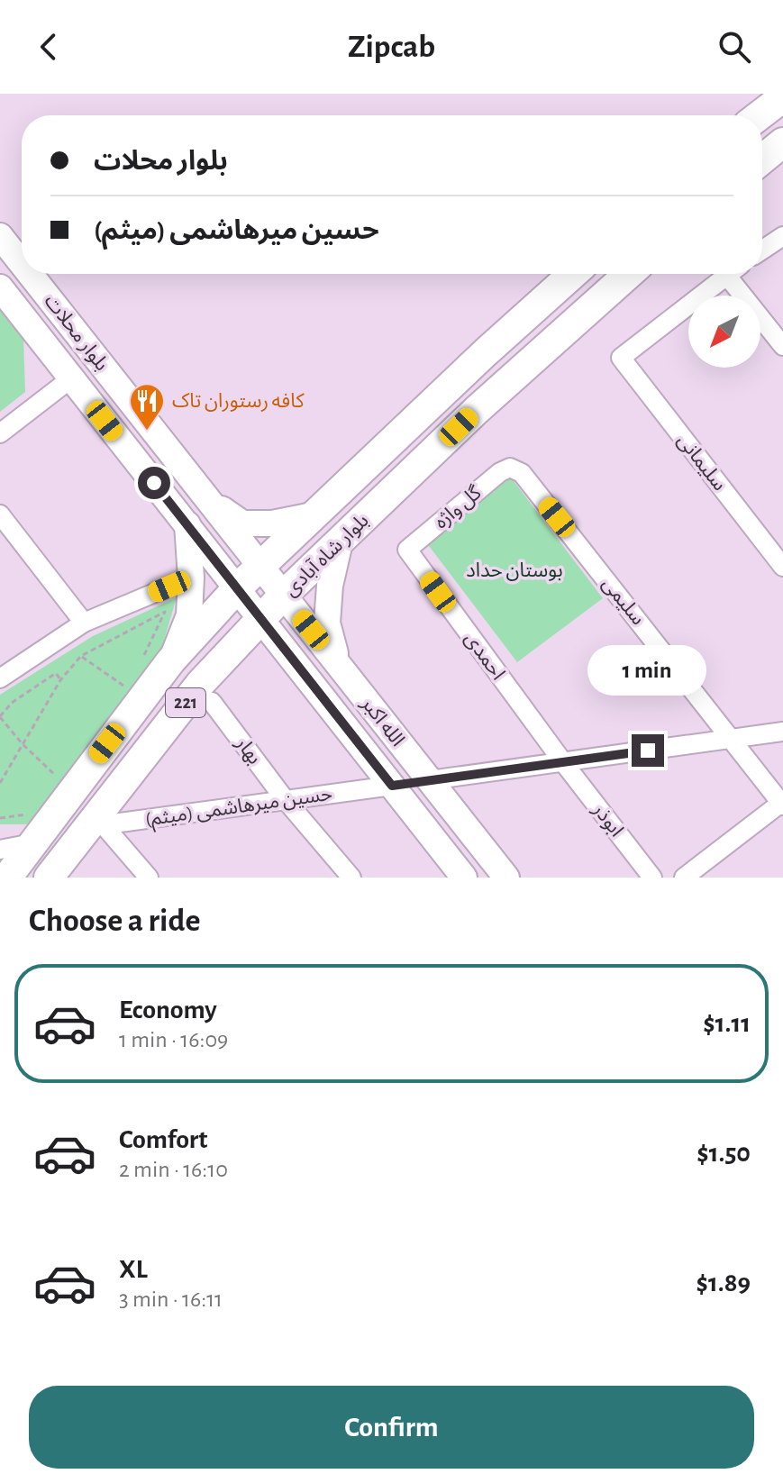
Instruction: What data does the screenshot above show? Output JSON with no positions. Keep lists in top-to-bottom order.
{
  "streets": {
    "main road": [
      "بلوار محلات",
      "بلوار شاه آبادی",
      "221",
      "الله اکبر"
    ],
    "street": [
      "سلیمانی",
      "گل واژه",
      "سلیمی",
      "احمدی",
      "بهار",
      "حسین میرهاشمی (میثم)",
      "ابوذر"
    ]
  },
  "crossings": [
    ["بلوار محلات", "بلوار شاه آبادی"],
    ["بلوار محلات", "الله اکبر"],
    ["گل واژه", "سلیمی"],
    ["گل واژه", "احمدی"],
    ["بلوار شاه آبادی", "الله اکبر"],
    ["بلوار شاه آبادی", "حسین میرهاشمی (میثم)"],
    ["احمدی", "ابوذر"],
    ["الله اکبر", "حسین میرهاشمی (میثم)"],
    ["بهار", "حسین میرهاشمی (میثم)"]
  ],
  "parks": ["بوستان حداد"],
  "places": {
    "restaurant": ["کافه رستوران تاک"]
  },
  "north": "bottom left",
  "page": {
    "header": "Zipcab",
    "banner": ["بلوار محلات", "حسین میرهاشمی (میثم)"],
    "bubble": "1 min",
    "heading": "Choose a ride",
    "list": [
      {
        "name": "Economy",
        "note": "1 min · 16:09",
        "value": "$1.11"
      },
      {
        "name": "Comfort",
        "note": "2 min · 16:10",
        "value": "$1.50"
      },
      {
        "name": "XL",
        "note": "3 min · 16:11",
        "value": "$1.89"
      }
    ],
    "buttons": "Confirm"
  }
}
